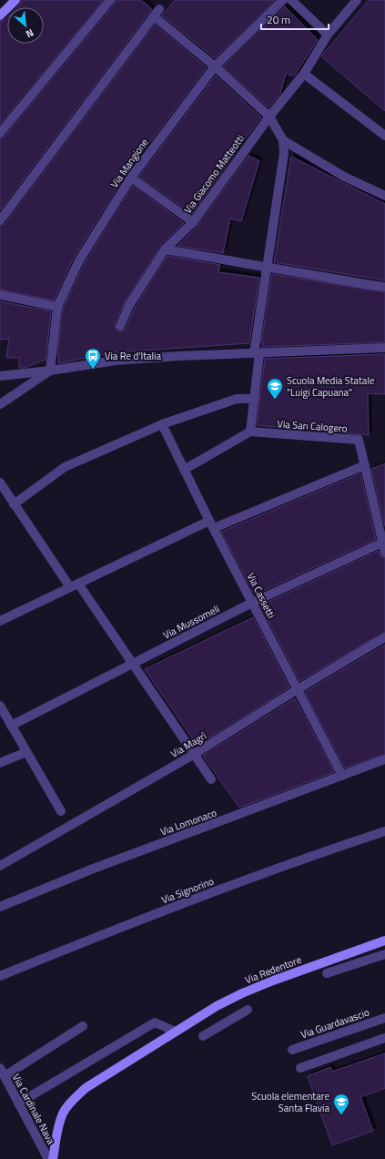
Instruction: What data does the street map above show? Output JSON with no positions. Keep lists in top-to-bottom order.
{
  "streets": {
    "street": [
      "Via Mangione",
      "Via Giacomo Matteotti",
      "Via San Calogero",
      "Via Cassetti",
      "Via Mussomeli",
      "Via Magrì",
      "Via Lomonaco",
      "Via Signorino",
      "Via Redentore",
      "Via Guardavascio",
      "Via Cardinale Nava"
    ]
  },
  "crossings": [
    ["Via San Calogero", "Via Mussomeli"],
    ["Via Cassetti", "Via Mussomeli"],
    ["Via Cassetti", "Via Magrì"],
    ["Via Cassetti", "Via Lomonaco"]
  ],
  "places": {
    "bus stop": ["Via Re d'Italia"],
    "school or university": ["Scuola Media Statale \"Luigi Capuana\"", "Scuola elementare Santa Flavia"]
  },
  "scale_bar": "20 m",
  "north": "bottom right"
}
